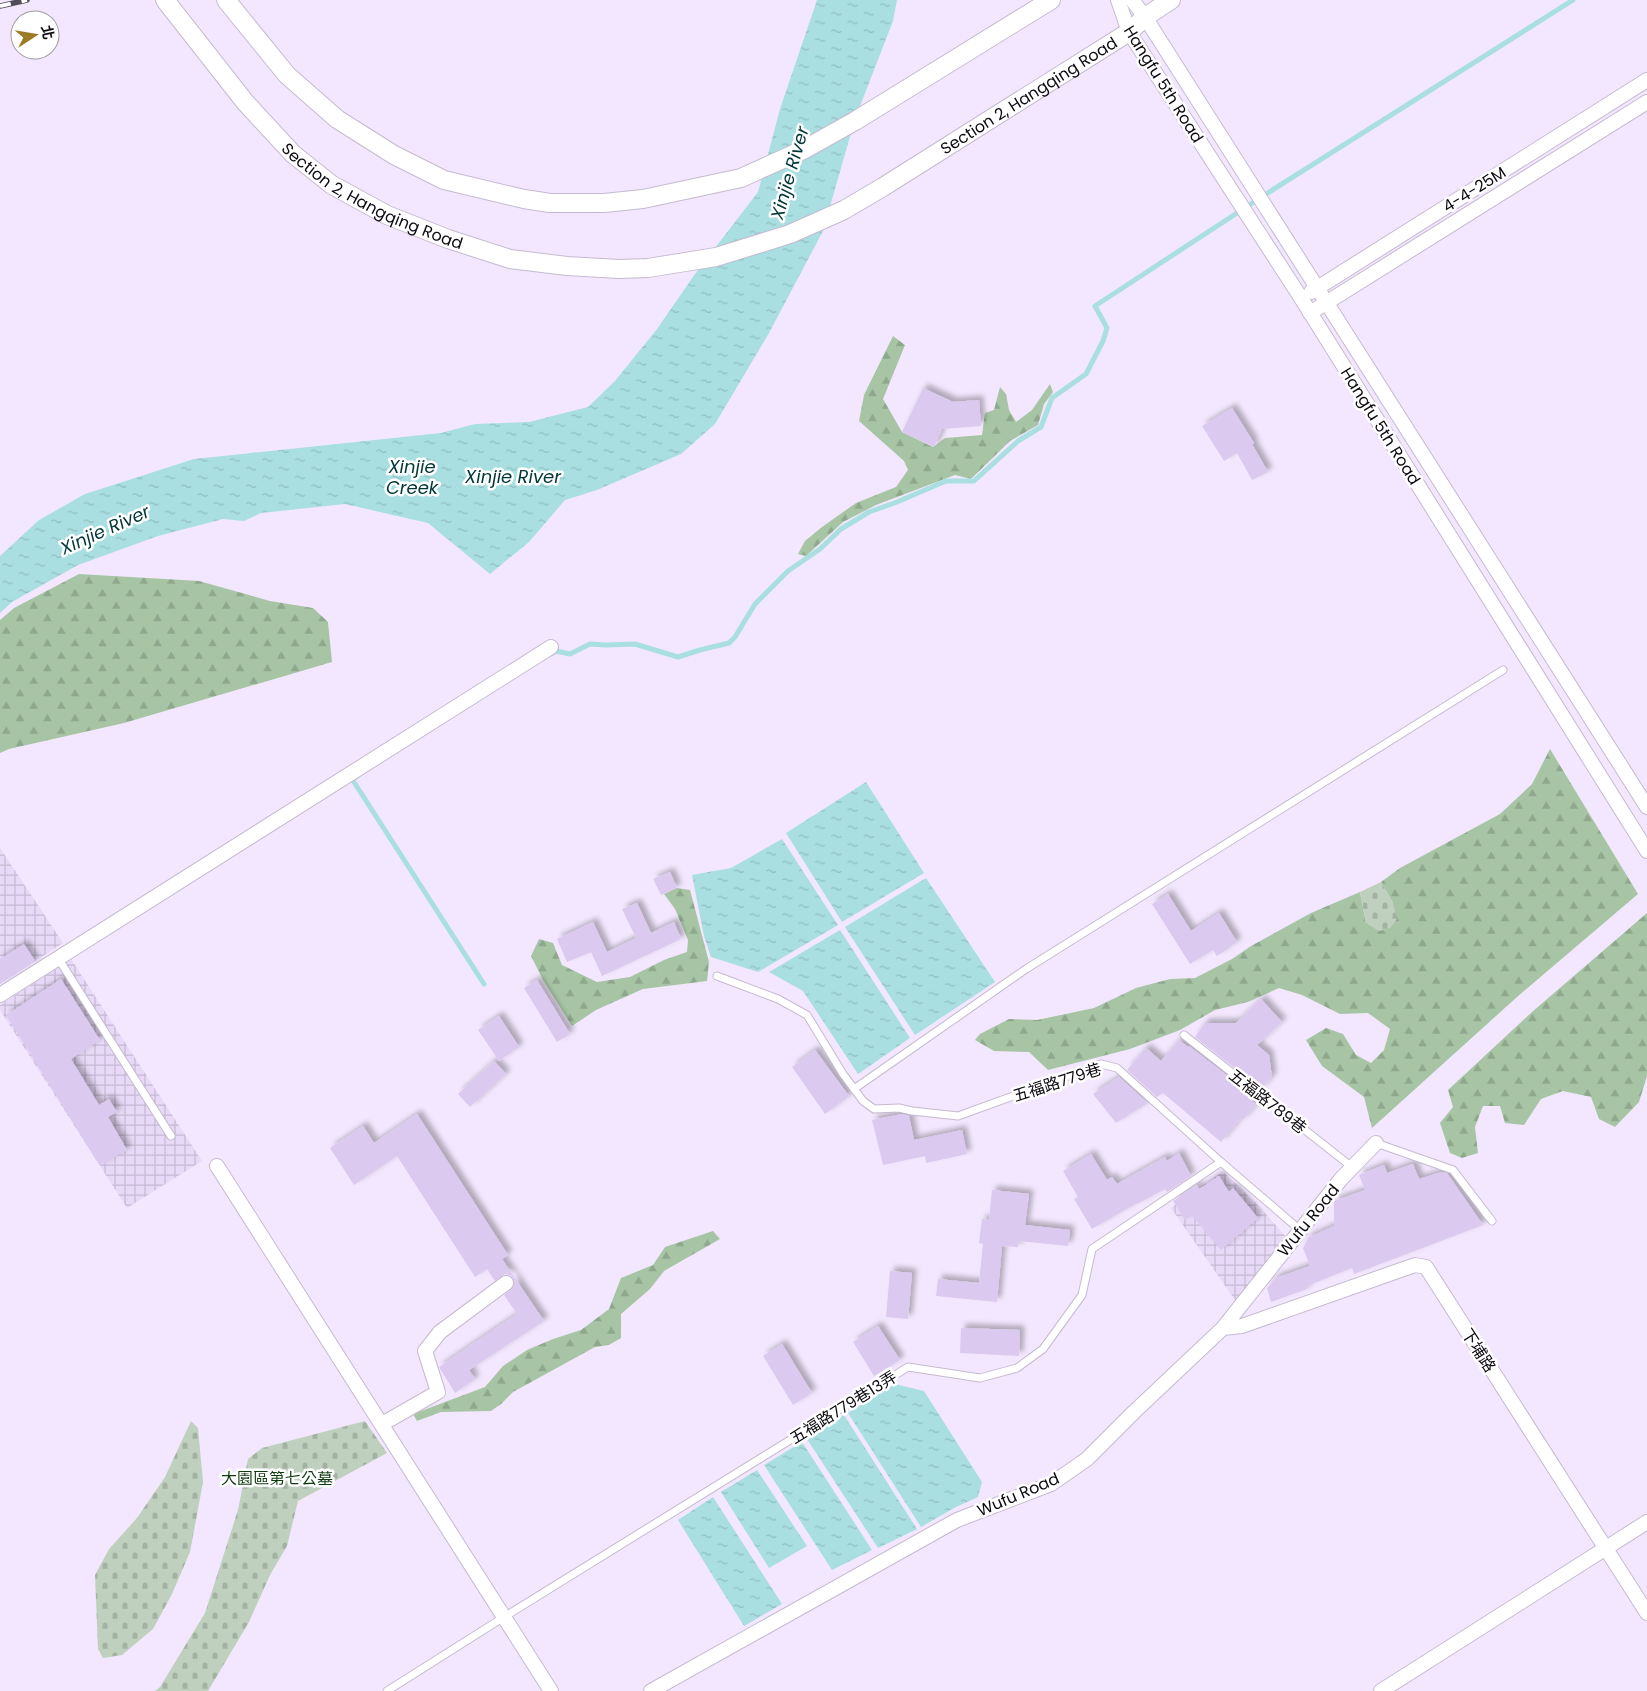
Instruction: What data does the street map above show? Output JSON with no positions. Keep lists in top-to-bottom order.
{
  "streets": {
    "street": [
      "Hangfu 5th Road",
      "Section 2, Hangqing Road",
      "4-4-25M",
      "Wufu Road",
      "下埔路"
    ],
    "lane": ["五福路779巷", "五福路789巷", "五福路779巷13弄"]
  },
  "crossings": [
    ["Hangfu 5th Road", "Section 2, Hangqing Road"],
    ["Hangfu 5th Road", "4-4-25M"],
    ["五福路779巷", "Wufu Road"],
    ["五福路779巷", "五福路779巷13弄"],
    ["五福路789巷", "Wufu Road"],
    ["Wufu Road", "下埔路"]
  ],
  "water": ["Xinjie River", "Xinjie Creek"],
  "parks": ["大園區第七公墓"],
  "north": "right"
}
